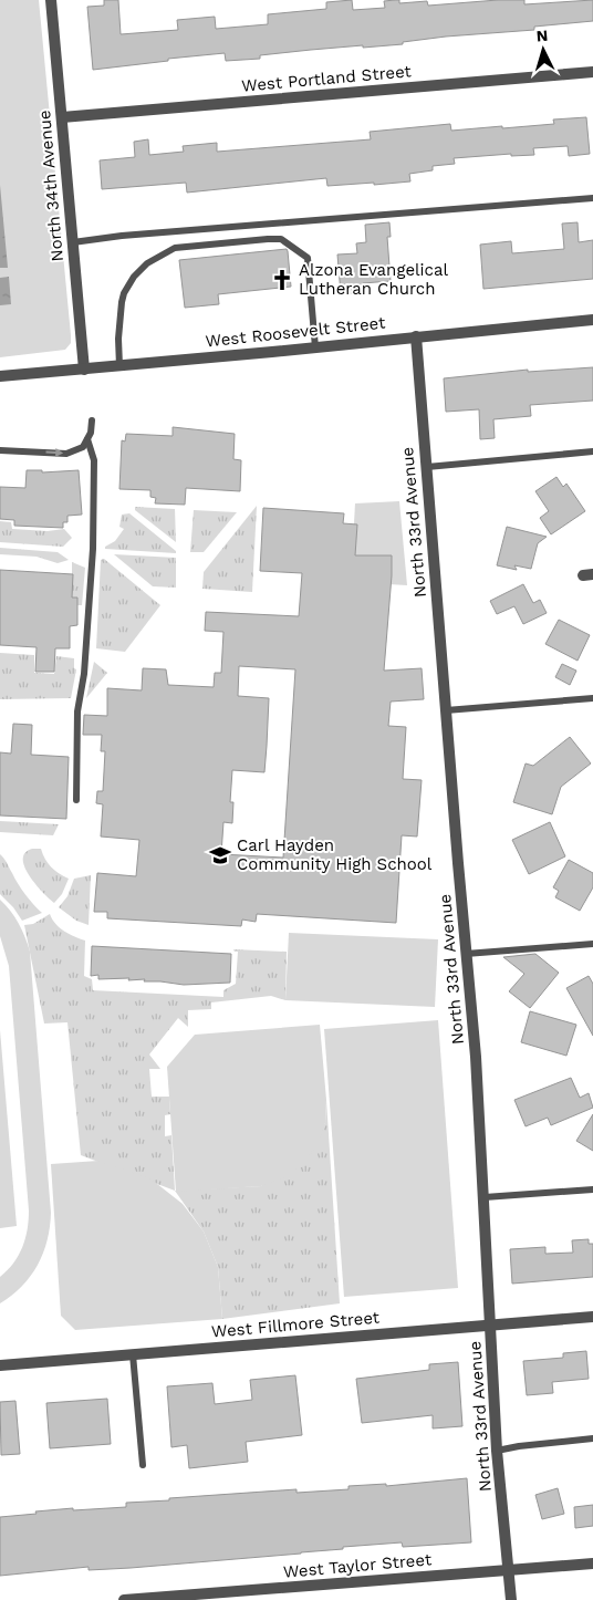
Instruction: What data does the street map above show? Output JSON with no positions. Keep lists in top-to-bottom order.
{
  "streets": {
    "street": [
      "West Portland Street",
      "North 34th Avenue",
      "West Roosevelt Street",
      "North 33rd Avenue",
      "West Fillmore Street",
      "West Taylor Street"
    ]
  },
  "crossings": [
    ["West Portland Street", "North 34th Avenue"],
    ["North 34th Avenue", "West Roosevelt Street"],
    ["West Roosevelt Street", "North 33rd Avenue"],
    ["North 33rd Avenue", "West Fillmore Street"],
    ["North 33rd Avenue", "West Taylor Street"]
  ],
  "places": {
    "church": ["Alzona Evangelical Lutheran Church"],
    "school or university": ["Carl Hayden Community High School"]
  },
  "north": "top"
}
